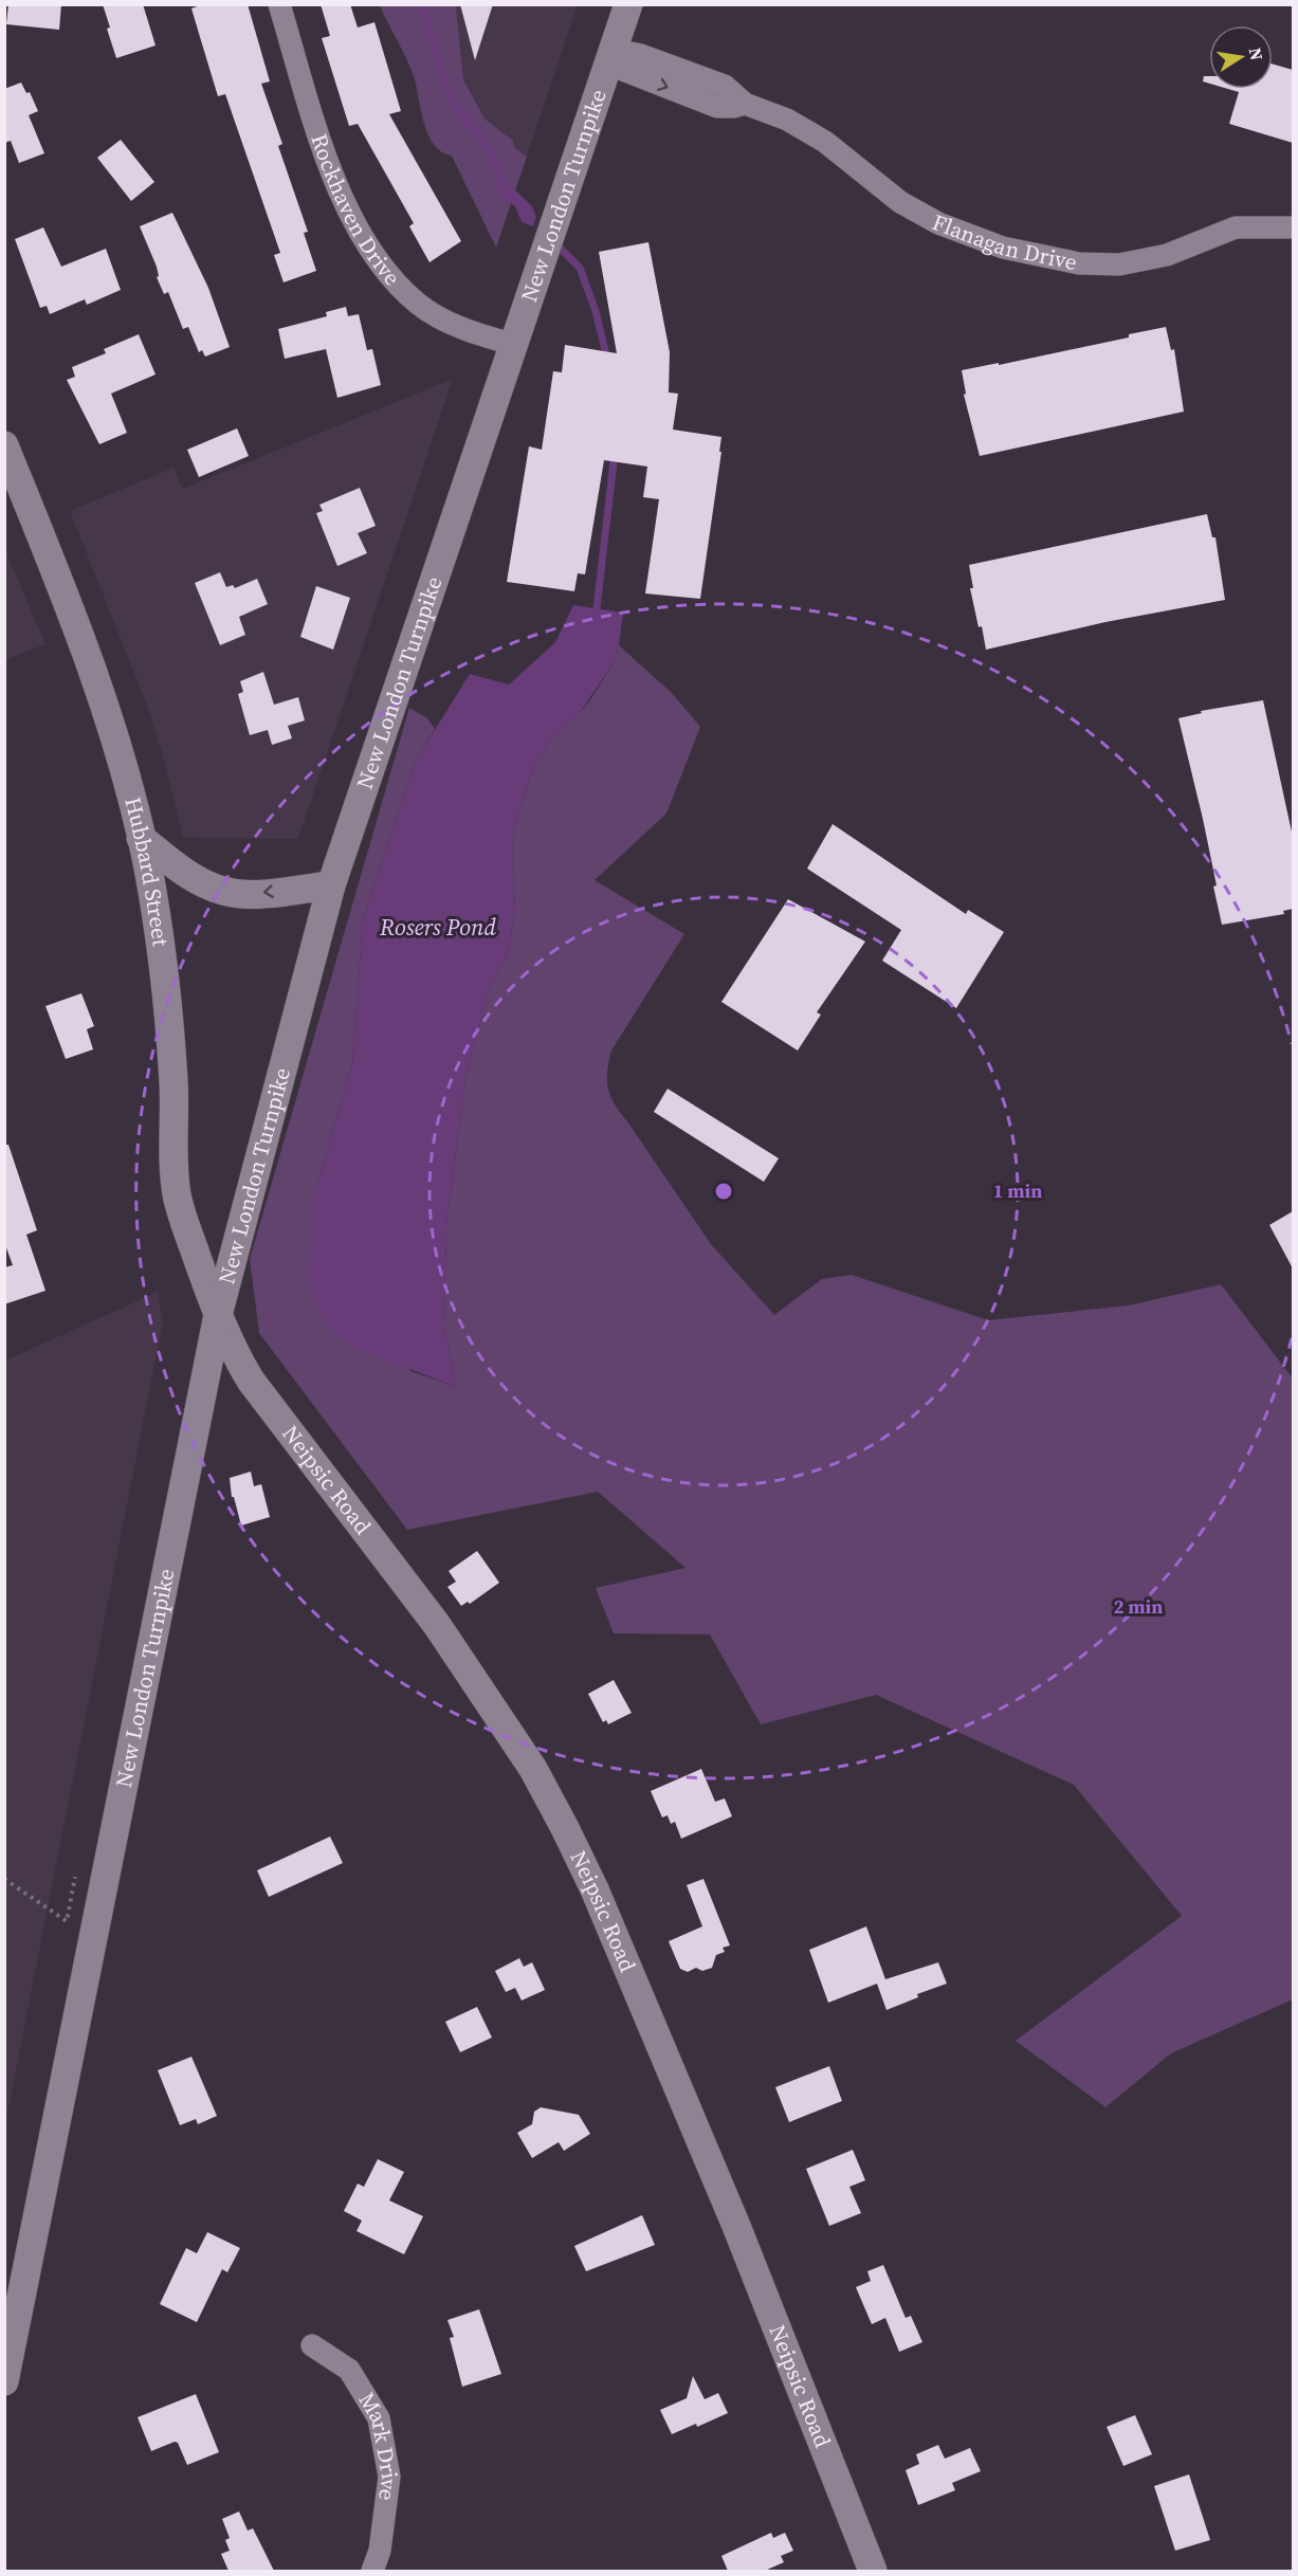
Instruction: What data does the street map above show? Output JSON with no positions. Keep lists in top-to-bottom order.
{
  "streets": {
    "street": [
      "New London Turnpike",
      "Rockhaven Drive",
      "Flanagan Drive",
      "Hubbard Street",
      "Neipsic Road",
      "Mark Drive"
    ]
  },
  "crossings": [
    ["New London Turnpike", "Rockhaven Drive"],
    ["New London Turnpike", "Flanagan Drive"],
    ["New London Turnpike", "Hubbard Street"],
    ["New London Turnpike", "Neipsic Road"],
    ["Hubbard Street", "Neipsic Road"]
  ],
  "water": ["Rosers Pond"],
  "north": "right",
  "rings": ["1 min", "2 min"]
}
